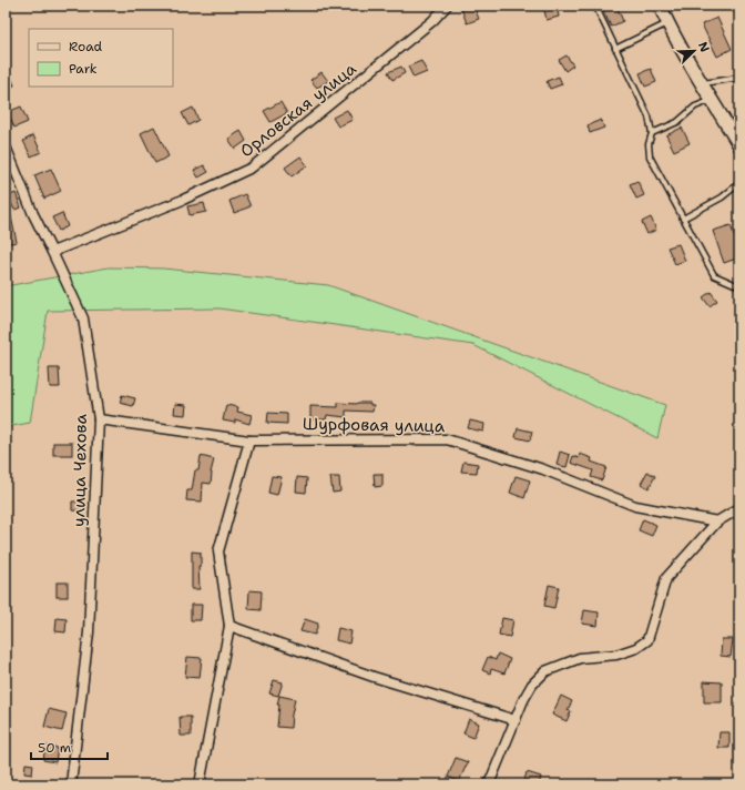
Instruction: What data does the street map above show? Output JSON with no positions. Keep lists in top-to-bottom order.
{
  "streets": {
    "street": ["Орловская улица", "Шурфовая улица", "улица Чехова"]
  },
  "crossings": [
    ["Орловская улица", "улица Чехова"],
    ["Шурфовая улица", "улица Чехова"]
  ],
  "legend": ["Road", "Park"],
  "scale_bar": "50 m",
  "north": "top right"
}
